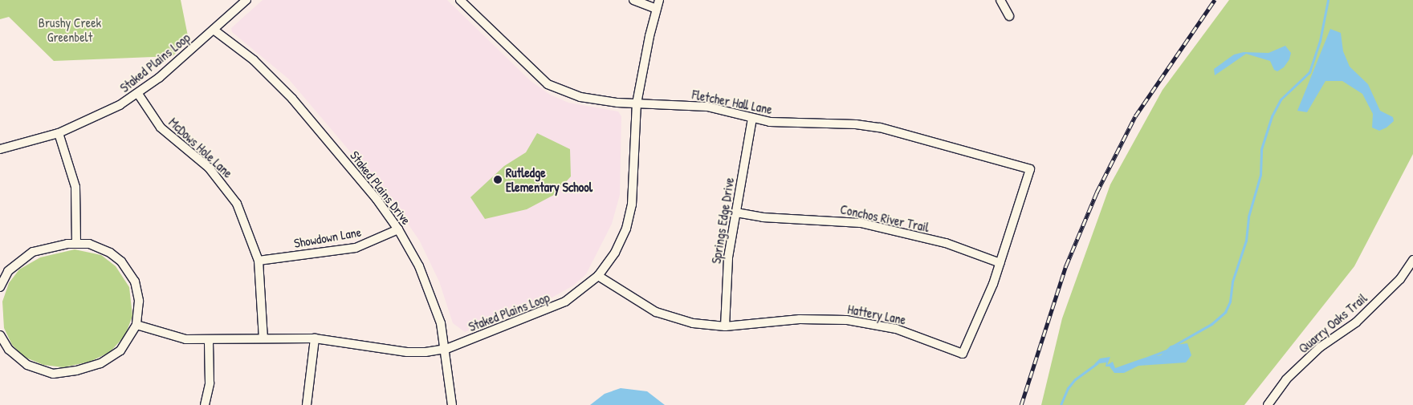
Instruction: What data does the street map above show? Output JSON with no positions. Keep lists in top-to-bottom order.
{
  "streets": {
    "street": [
      "Staked Plains Loop",
      "Fletcher Hall Lane",
      "McDows Hole Lane",
      "Staked Plains Drive",
      "Conchos River Trail",
      "Springs Edge Drive",
      "Showdown Lane",
      "Hattery Lane",
      "Quarry Oaks Trail"
    ]
  },
  "crossings": [
    ["Staked Plains Loop", "Fletcher Hall Lane"],
    ["Staked Plains Loop", "McDows Hole Lane"],
    ["Staked Plains Loop", "Staked Plains Drive"],
    ["Staked Plains Loop", "Hattery Lane"],
    ["Fletcher Hall Lane", "Springs Edge Drive"],
    ["Fletcher Hall Lane", "Hattery Lane"],
    ["McDows Hole Lane", "Showdown Lane"],
    ["Staked Plains Drive", "Showdown Lane"],
    ["Conchos River Trail", "Springs Edge Drive"],
    ["Conchos River Trail", "Hattery Lane"],
    ["Springs Edge Drive", "Hattery Lane"]
  ],
  "parks": ["Brushy Creek Greenbelt"],
  "places": ["Rutledge Elementary School"]
}
